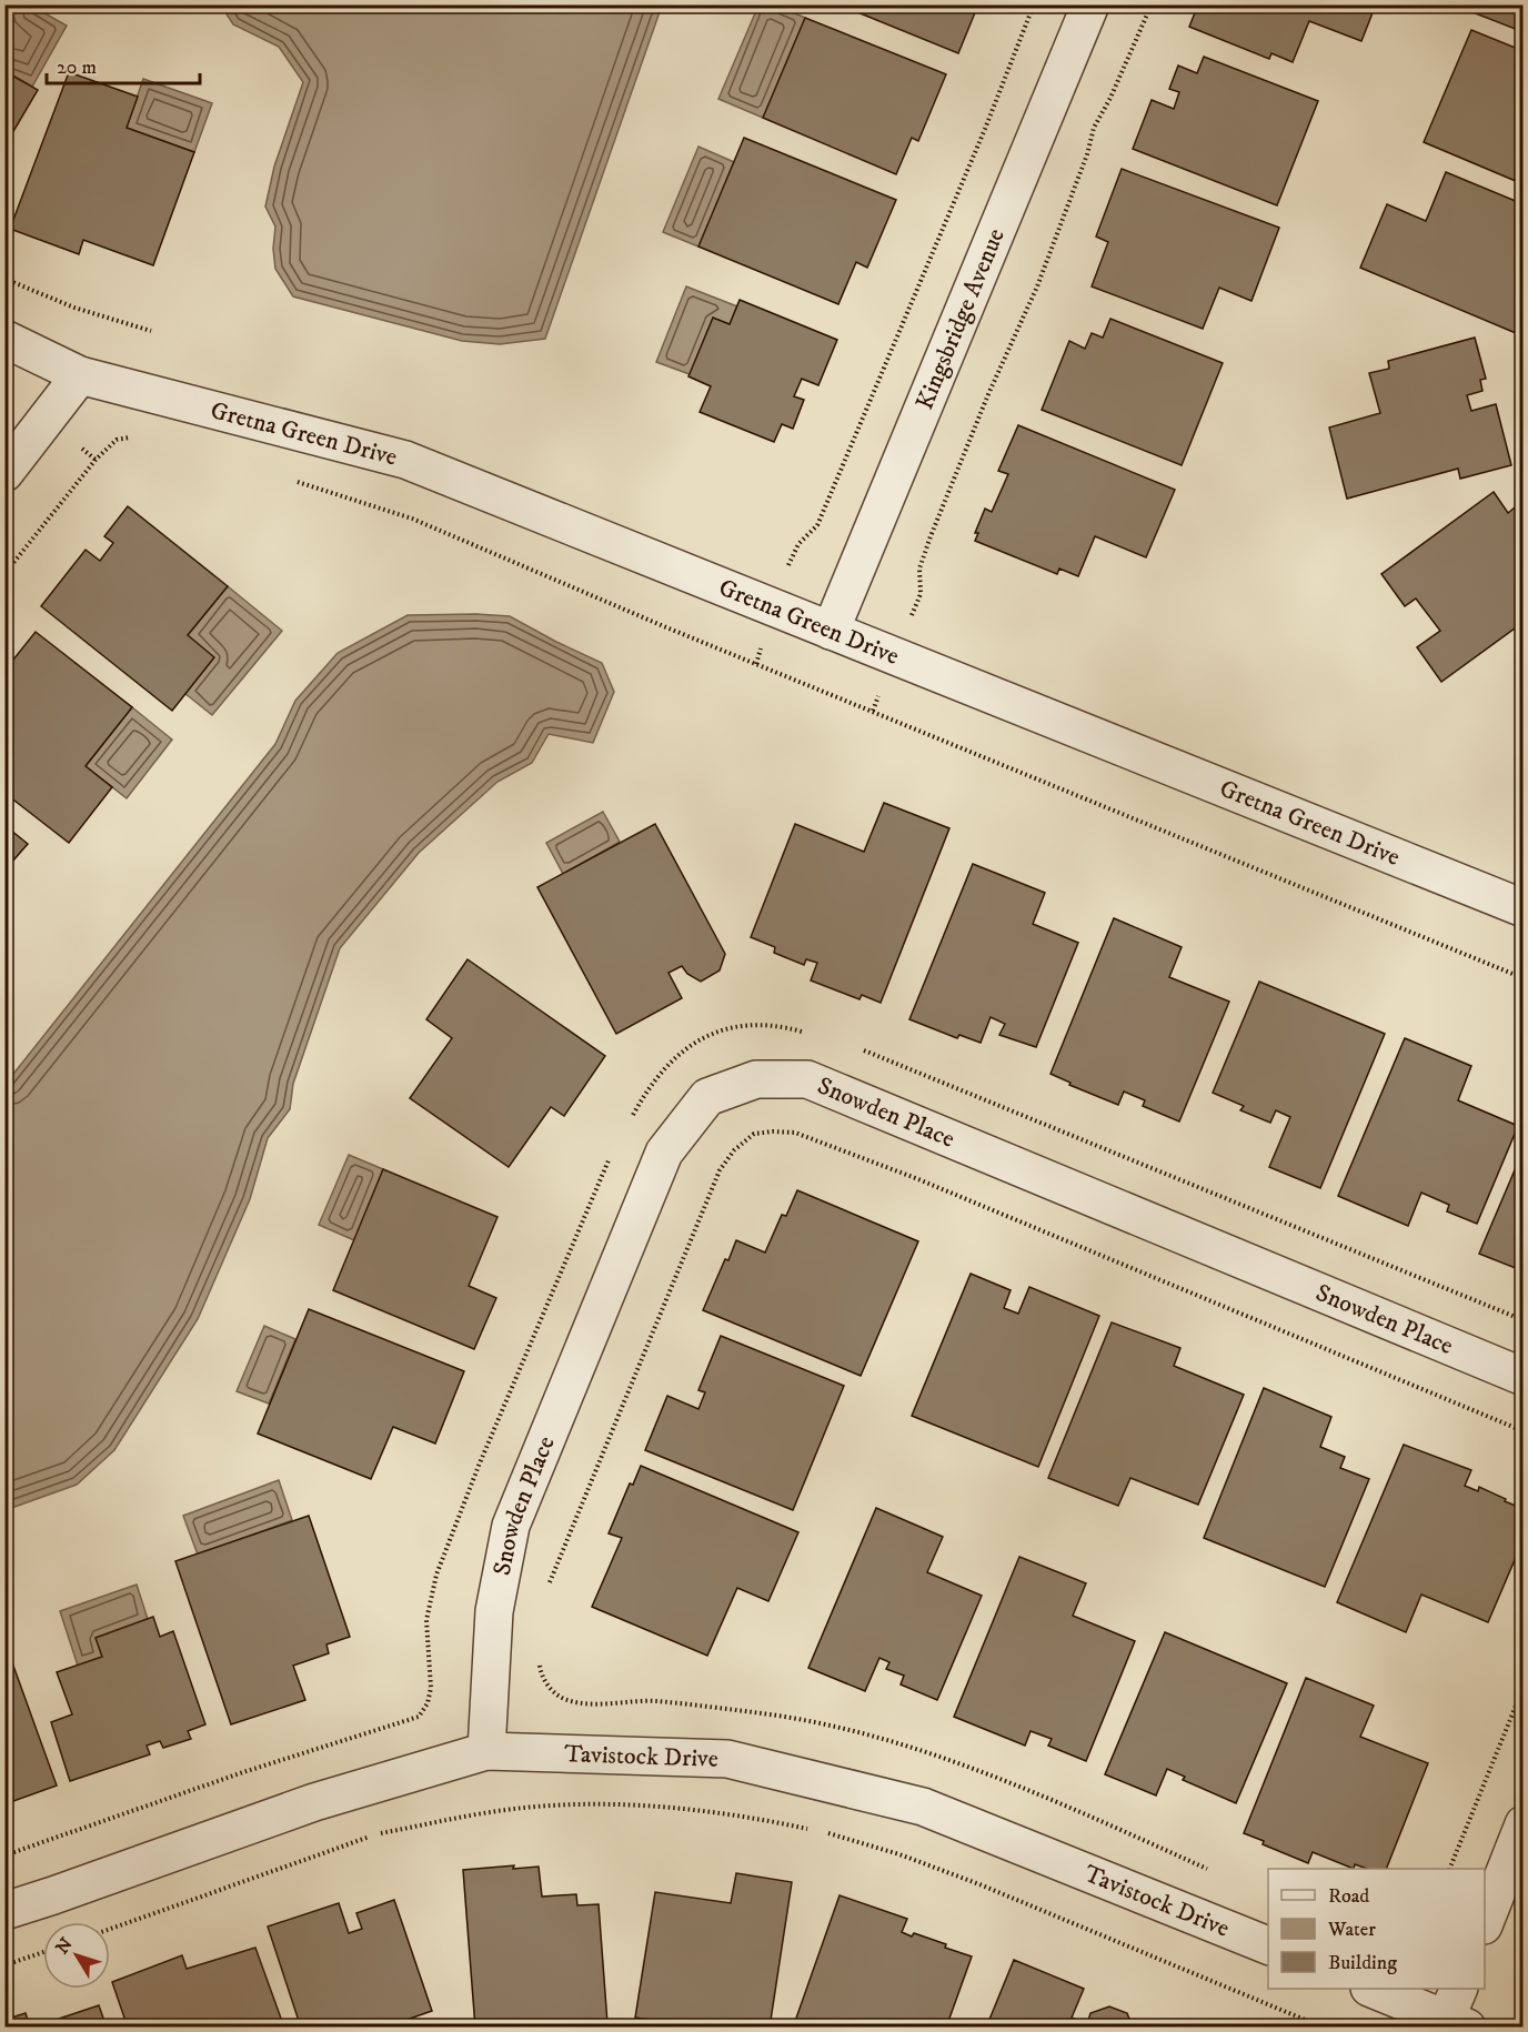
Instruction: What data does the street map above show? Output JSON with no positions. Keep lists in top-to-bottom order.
{
  "streets": {
    "street": [
      "Kingsbridge Avenue",
      "Gretna Green Drive",
      "Snowden Place",
      "Tavistock Drive"
    ]
  },
  "crossings": [
    ["Kingsbridge Avenue", "Gretna Green Drive"],
    ["Snowden Place", "Tavistock Drive"]
  ],
  "legend": ["Road", "Water", "Building"],
  "scale_bar": "20 m",
  "north": "top left"
}
